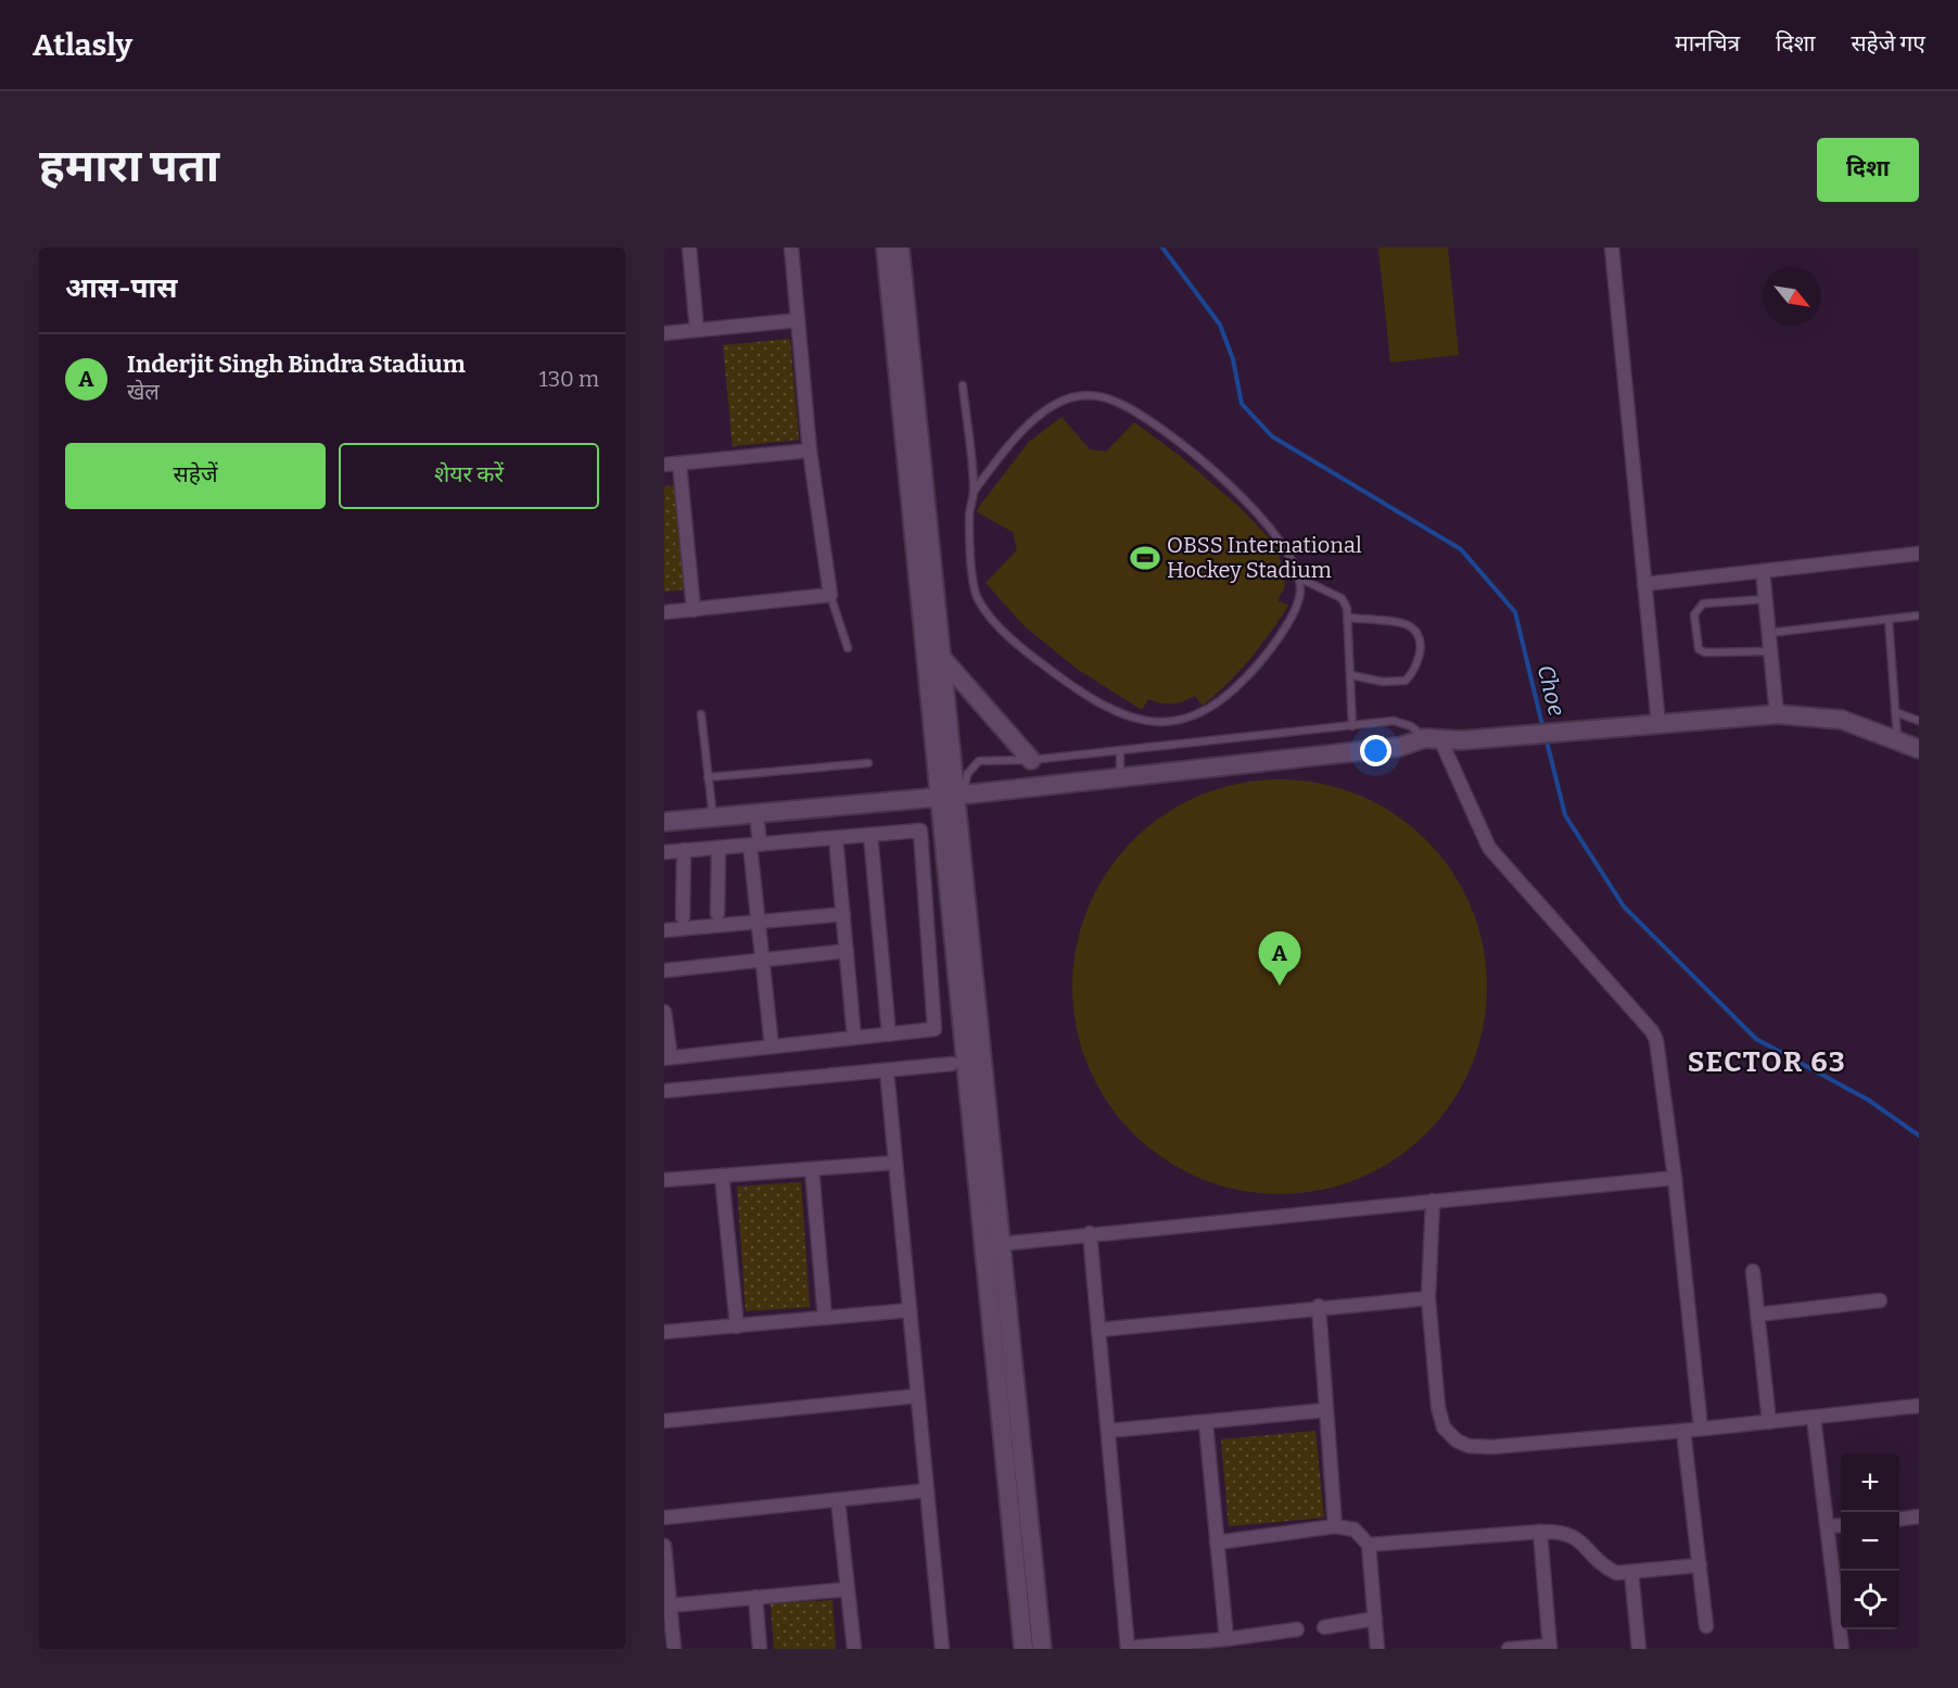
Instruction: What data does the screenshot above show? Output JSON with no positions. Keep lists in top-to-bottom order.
{
  "districts": ["SECTOR 63"],
  "water": ["Choe"],
  "places": {
    "sports": ["OBSS International Hockey Stadium"]
  },
  "north": "bottom right",
  "page": {
    "header": "Atlasly",
    "nav": ["मानचित्र", "दिशा", "सहेजे गए"],
    "buttons": [
      "दिशा",
      ["सहेजें", "शेयर करें"]
    ],
    "title": "हमारा पता",
    "heading": "आस-पास",
    "list": [
      {
        "mark": "A",
        "name": "Inderjit Singh Bindra Stadium",
        "note": "खेल",
        "value": "130 m"
      }
    ],
    "pins": "A",
    "map_buttons": ["+", "−"]
  }
}
